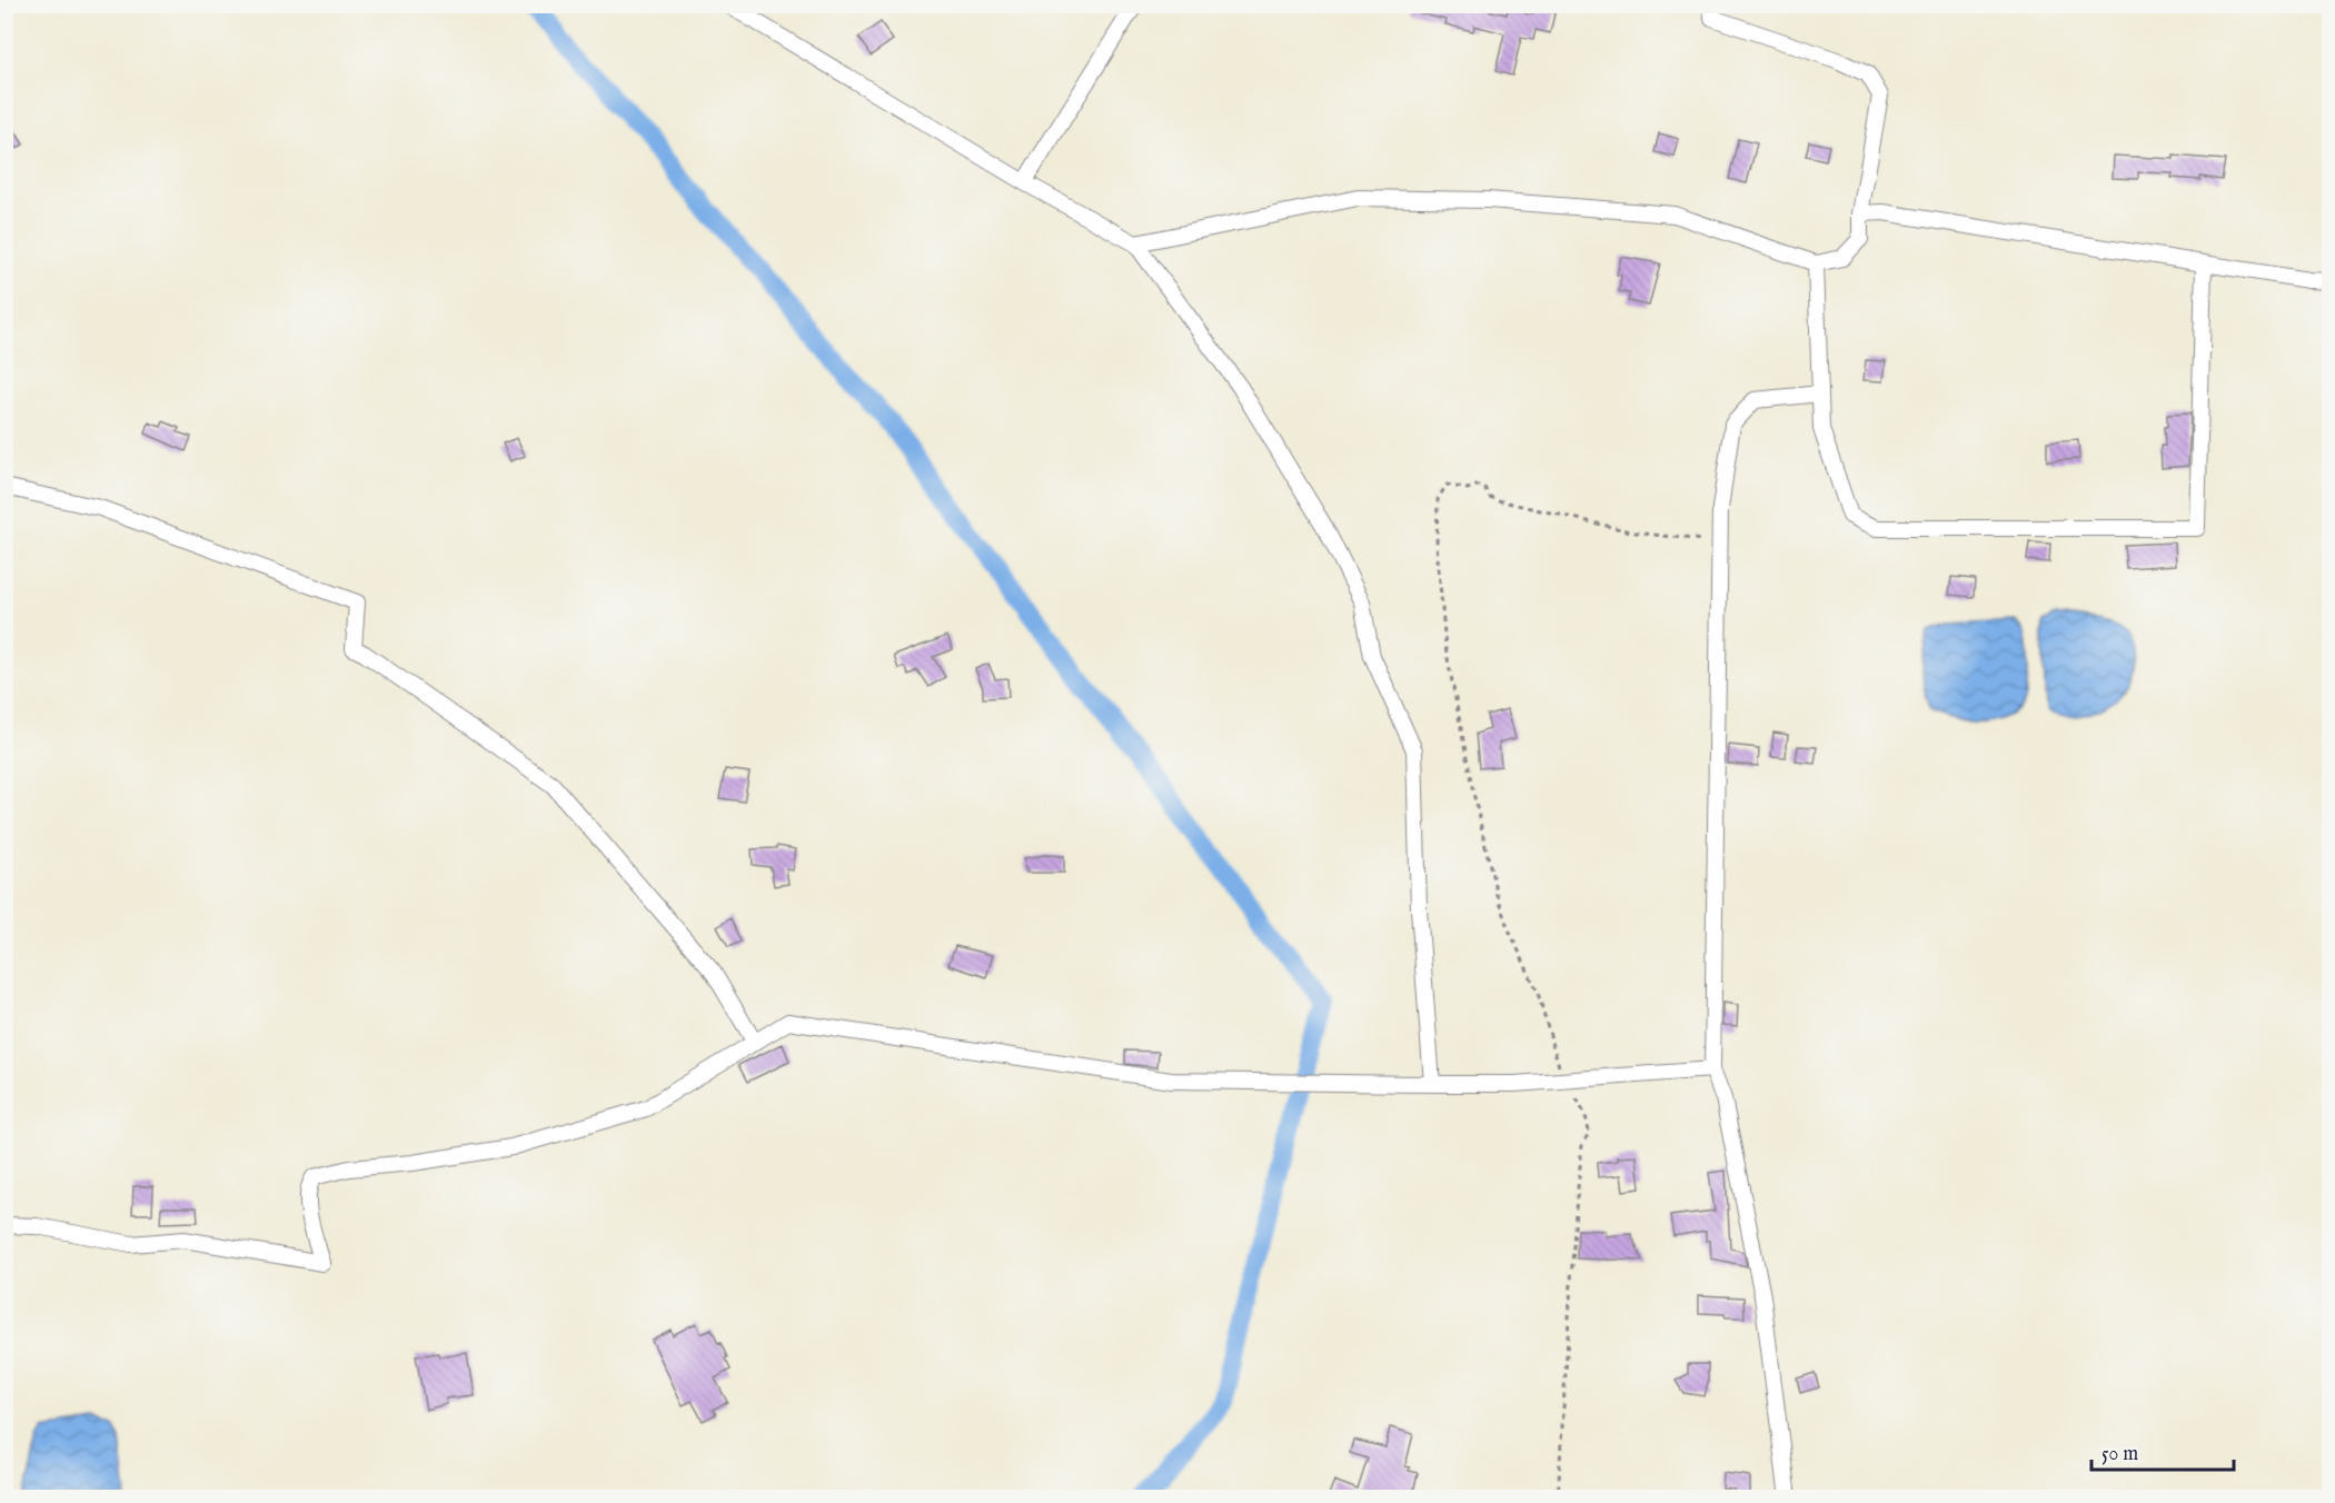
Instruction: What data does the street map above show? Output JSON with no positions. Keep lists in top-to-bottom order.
{
  "scale_bar": "50 m"
}
